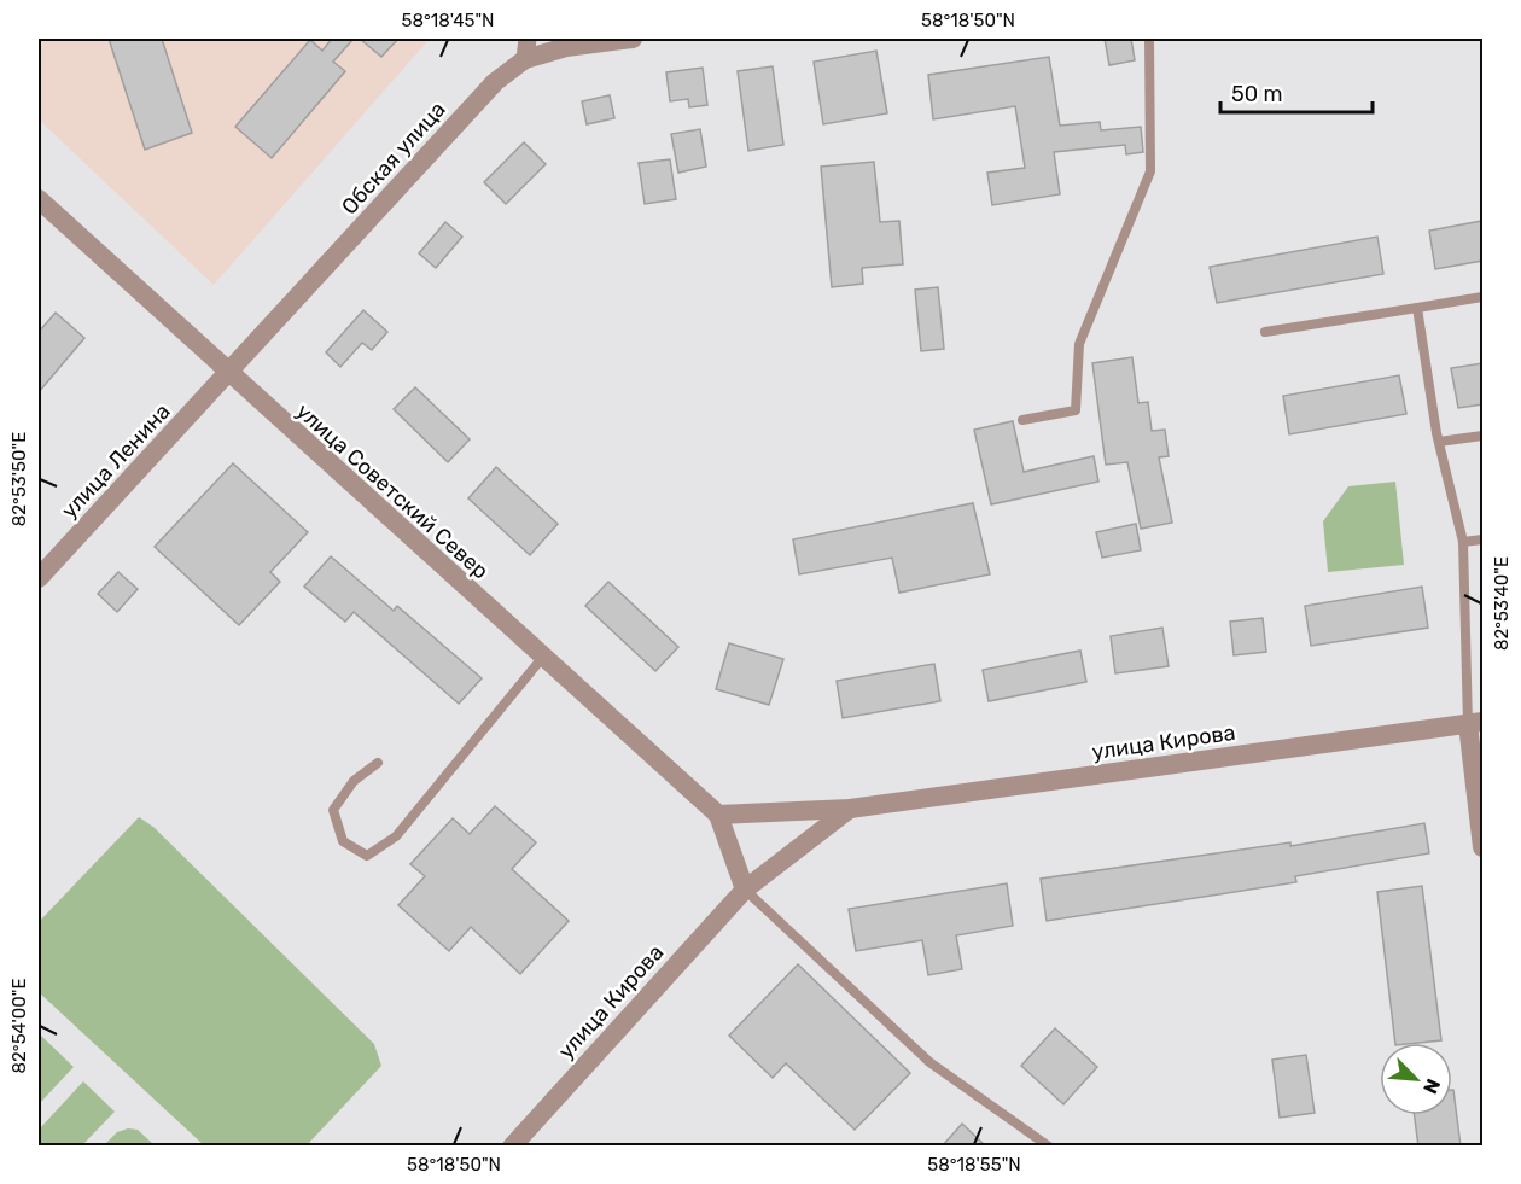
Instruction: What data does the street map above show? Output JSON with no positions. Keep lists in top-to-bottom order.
{
  "streets": {
    "street": [
      "Обская улица",
      "улица Ленина",
      "улица Советский Север",
      "улица Кирова"
    ]
  },
  "crossings": [
    ["Обская улица", "улица Ленина"],
    ["Обская улица", "улица Советский Север"],
    ["улица Ленина", "улица Советский Север"],
    ["улица Советский Север", "улица Кирова"]
  ],
  "scale_bar": "50 m",
  "north": "bottom right",
  "coordinates": [
    "58°18'45\"N",
    "58°18'50\"N",
    "82°53'50\"E",
    "82°53'40\"E",
    "82°54'00\"E",
    "58°18'55\"N"
  ]
}
